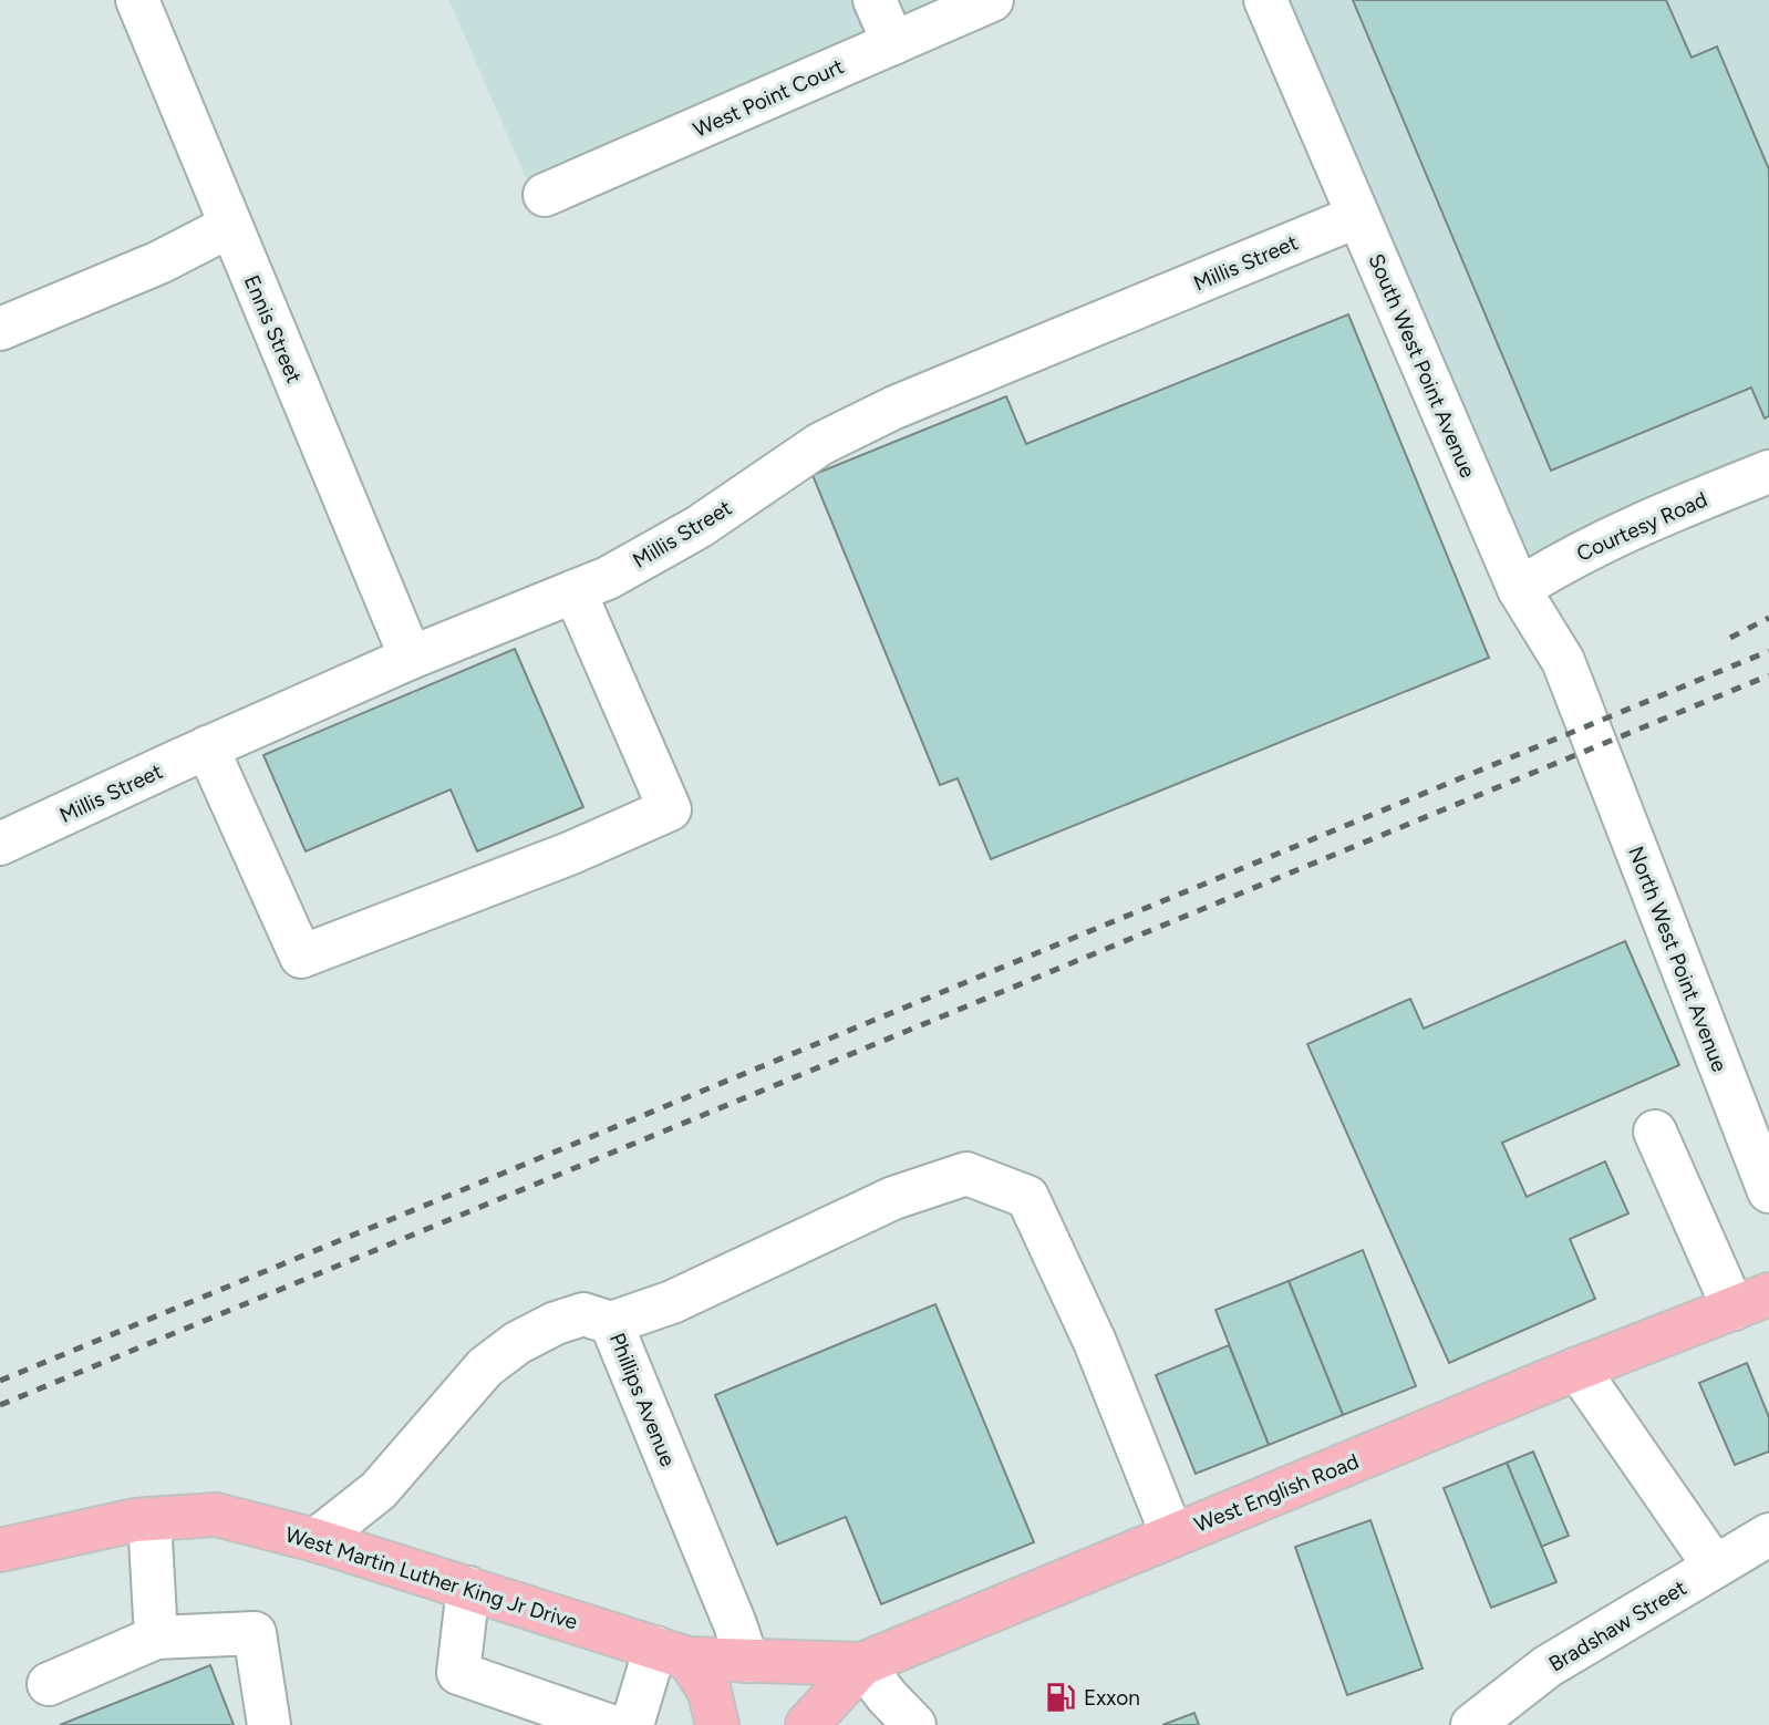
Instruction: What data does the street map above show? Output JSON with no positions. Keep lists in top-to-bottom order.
{
  "streets": {
    "main road": ["West English Road", "West Martin Luther King Jr Drive"],
    "street": [
      "West Point Court",
      "Millis Street",
      "Ennis Street",
      "South West Point Avenue",
      "Courtesy Road",
      "North West Point Avenue",
      "Phillips Avenue",
      "Bradshaw Street"
    ]
  },
  "crossings": [
    ["Millis Street", "Ennis Street"],
    ["Millis Street", "South West Point Avenue"],
    ["South West Point Avenue", "Courtesy Road"],
    ["South West Point Avenue", "North West Point Avenue"],
    ["Phillips Avenue", "West Martin Luther King Jr Drive"],
    ["West English Road", "West Martin Luther King Jr Drive"]
  ],
  "places": {
    "fuel station": ["Exxon"]
  }
}
